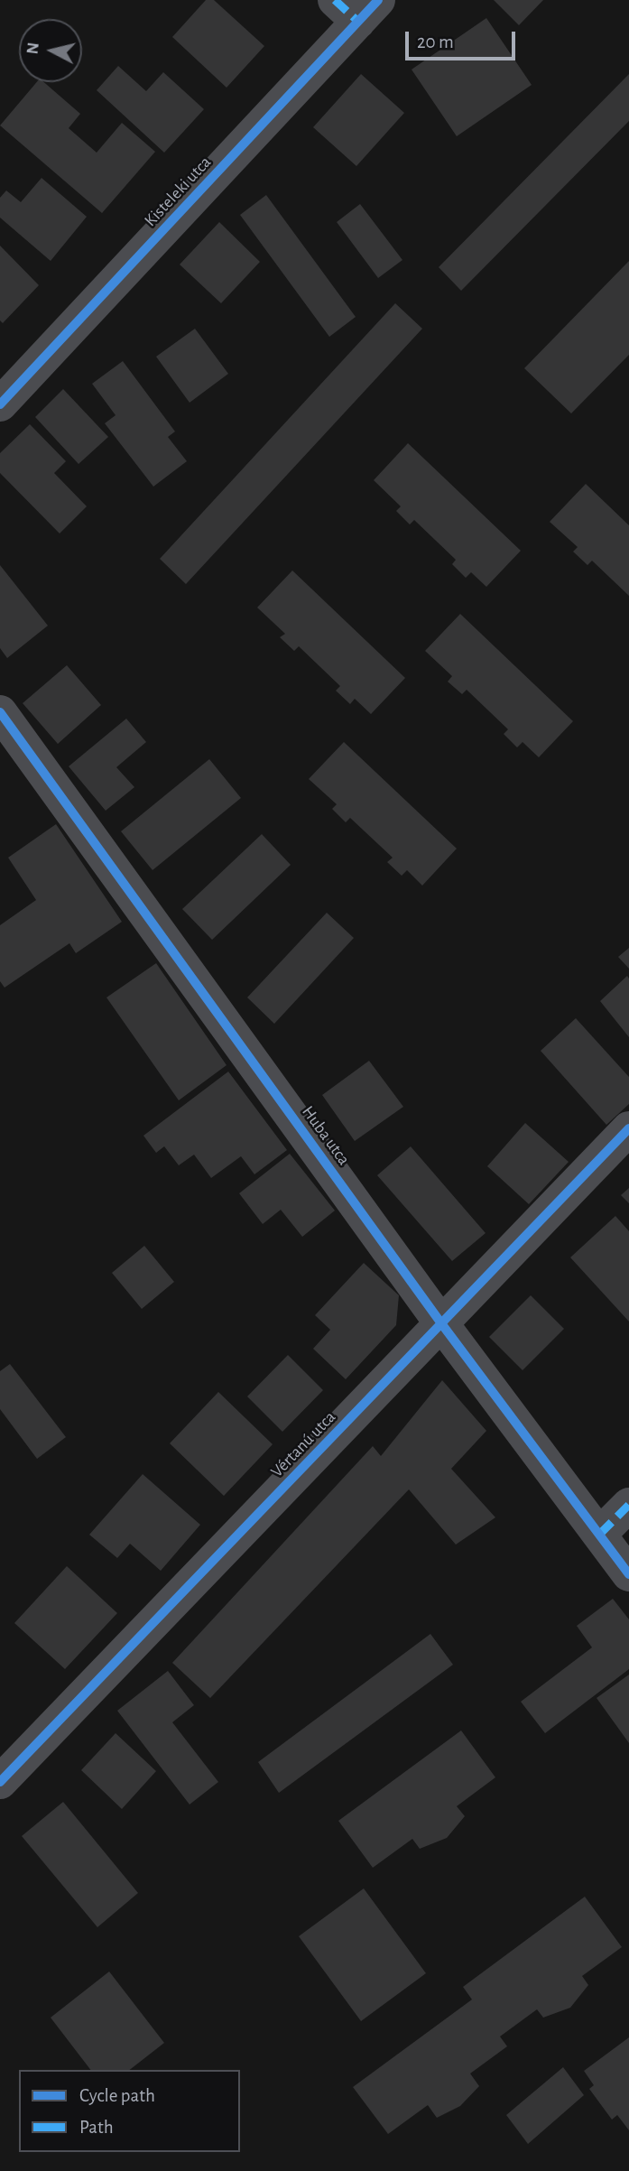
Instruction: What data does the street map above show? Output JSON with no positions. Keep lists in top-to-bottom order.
{
  "streets": {
    "street": ["Kisteleki utca", "Huba utca", "Vértanú utca"]
  },
  "crossings": [
    ["Huba utca", "Vértanú utca"]
  ],
  "legend": ["Cycle path", "Path"],
  "scale_bar": "20 m",
  "north": "left"
}
